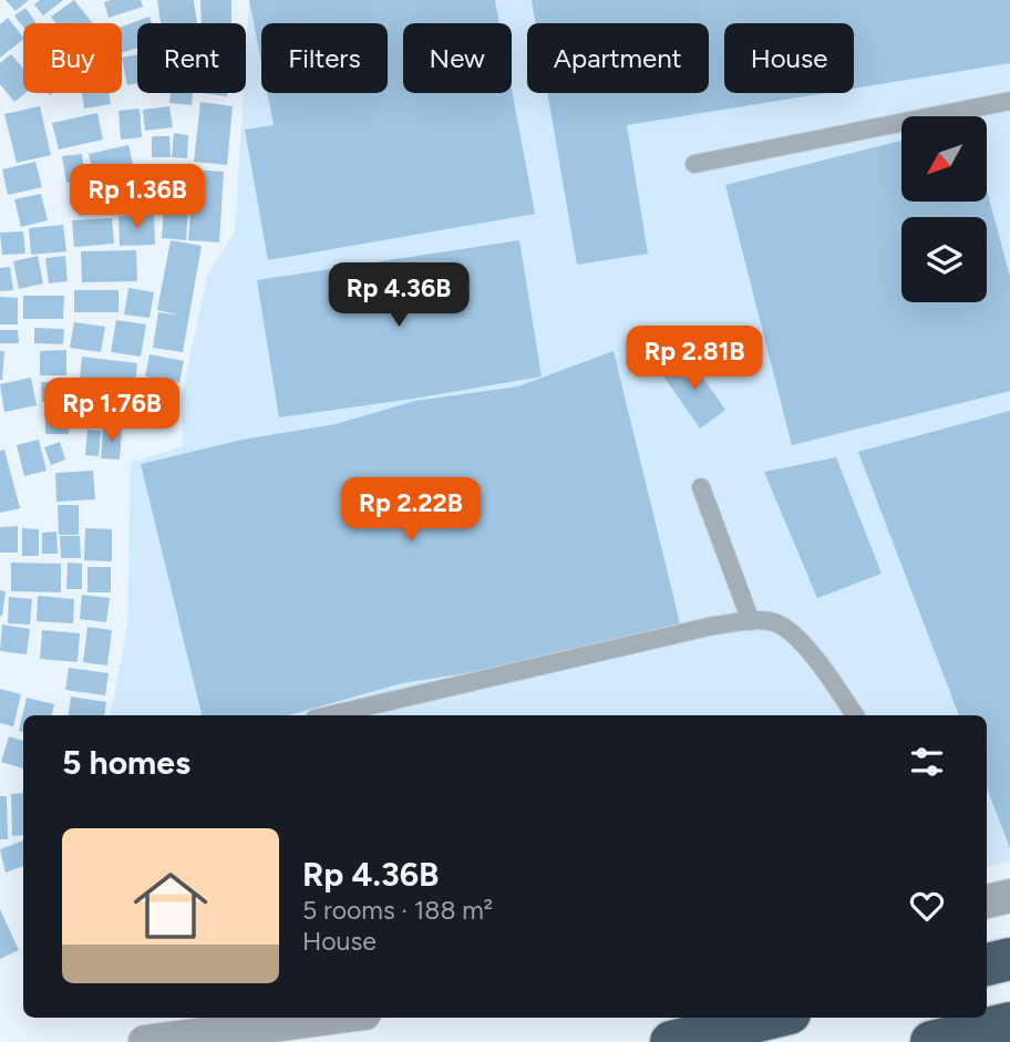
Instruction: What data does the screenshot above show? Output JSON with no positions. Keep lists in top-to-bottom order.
{
  "north": "bottom left",
  "page": {
    "chip": [
      "Buy",
      "Rent",
      "Filters",
      "New",
      "Apartment",
      "House"
    ],
    "price": [
      "Rp 1.36B",
      "Rp 4.36B",
      "Rp 2.81B",
      "Rp 1.76B",
      "Rp 2.22B"
    ],
    "heading": "5 homes",
    "list": [
      {
        "name": "Rp 4.36B",
        "note": "5 rooms · 188 m² · House"
      }
    ]
  }
}
